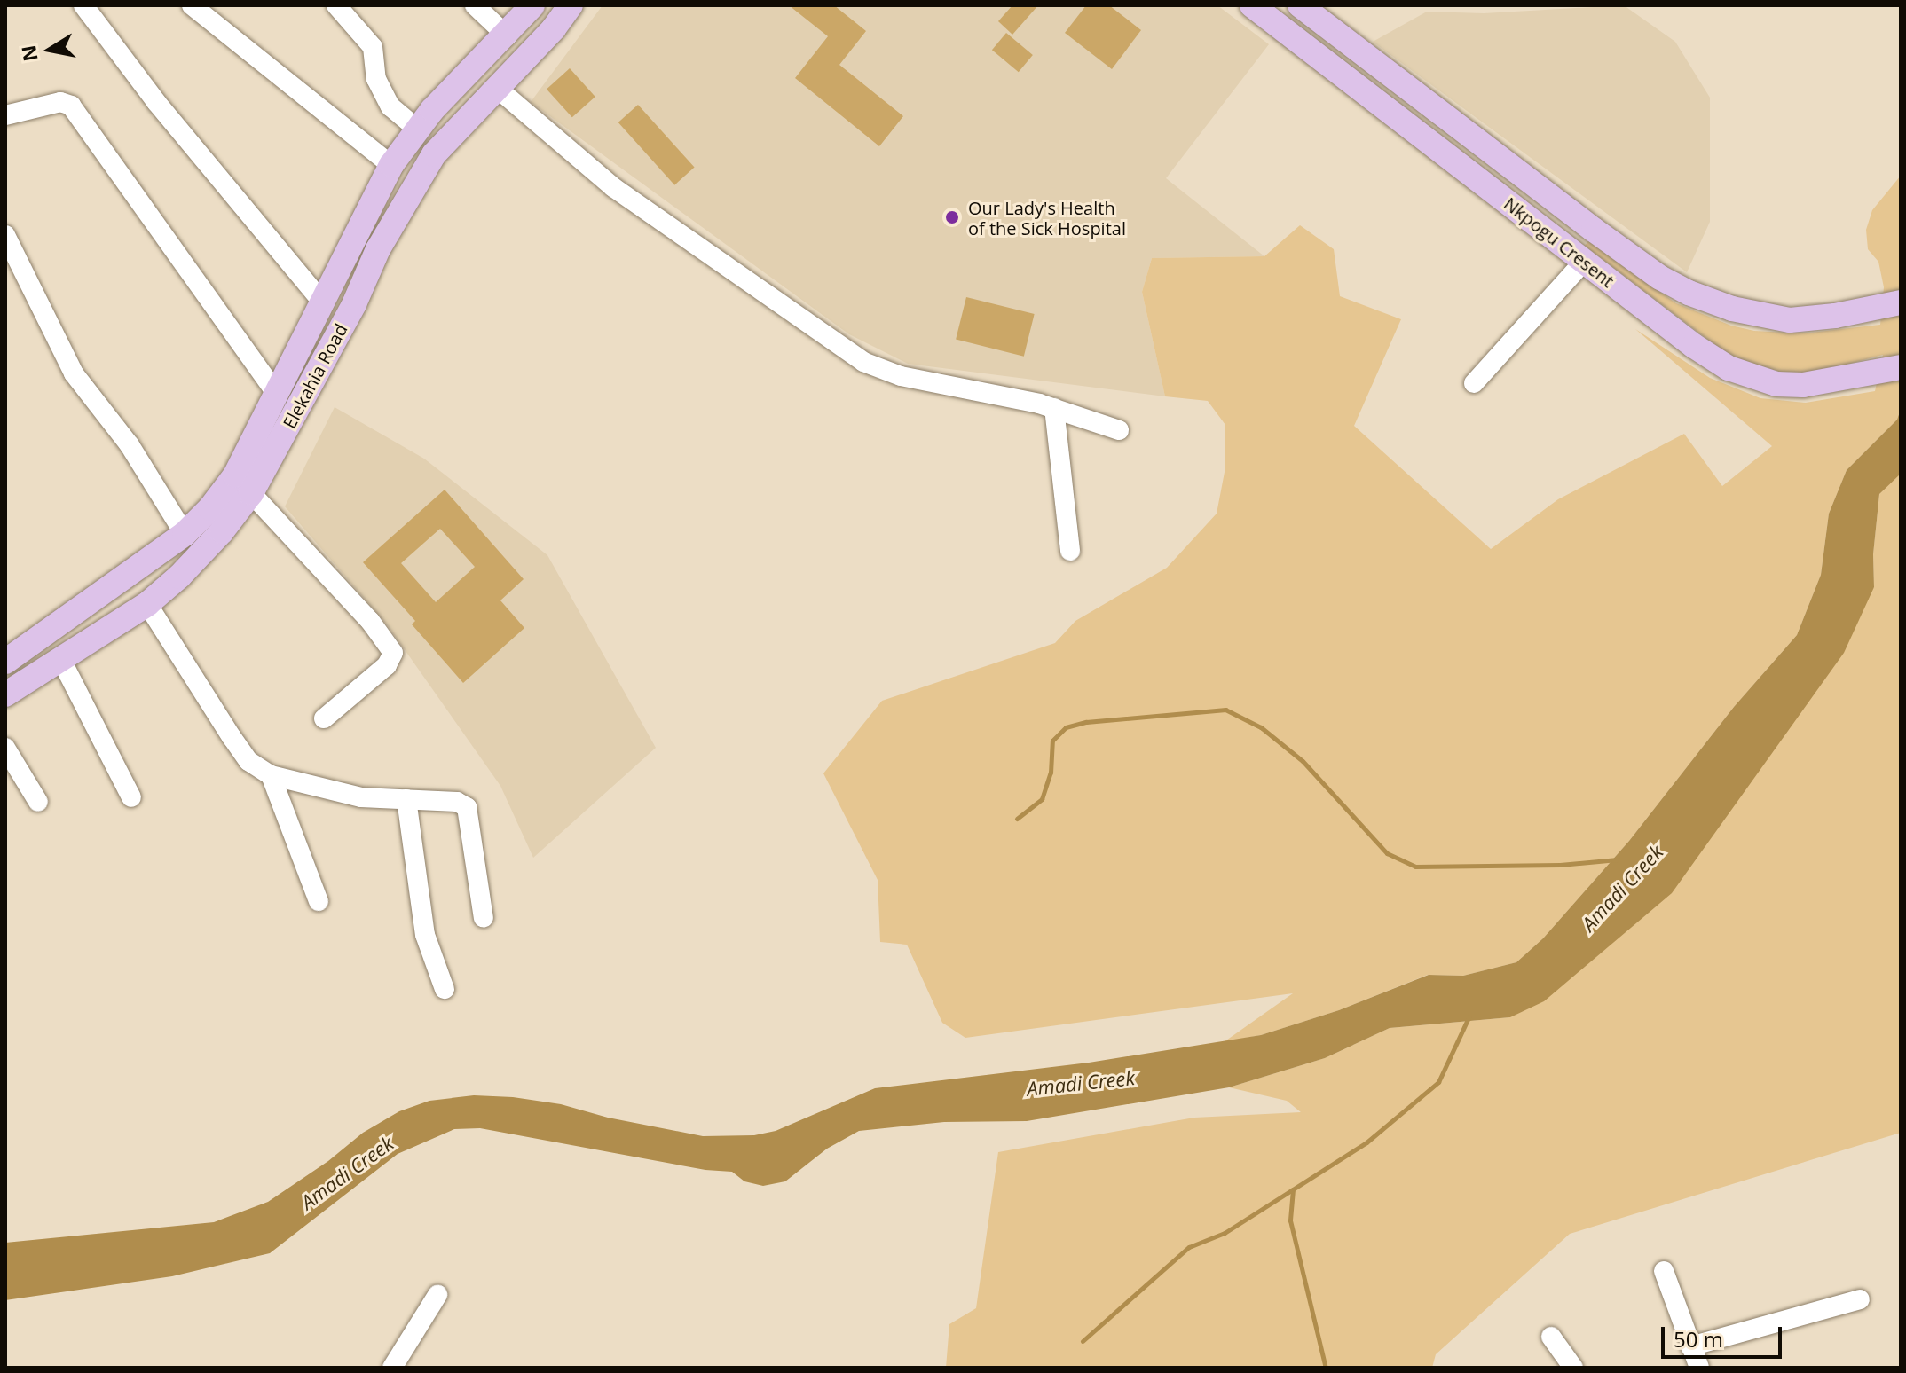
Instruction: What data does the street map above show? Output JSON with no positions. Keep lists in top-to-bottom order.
{
  "streets": {
    "main road": ["Nkpogu Cresent", "Elekahia Road"]
  },
  "water": ["Amadi Creek"],
  "places": ["Our Lady's Health of the Sick Hospital"],
  "scale_bar": "50 m",
  "north": "left"
}
